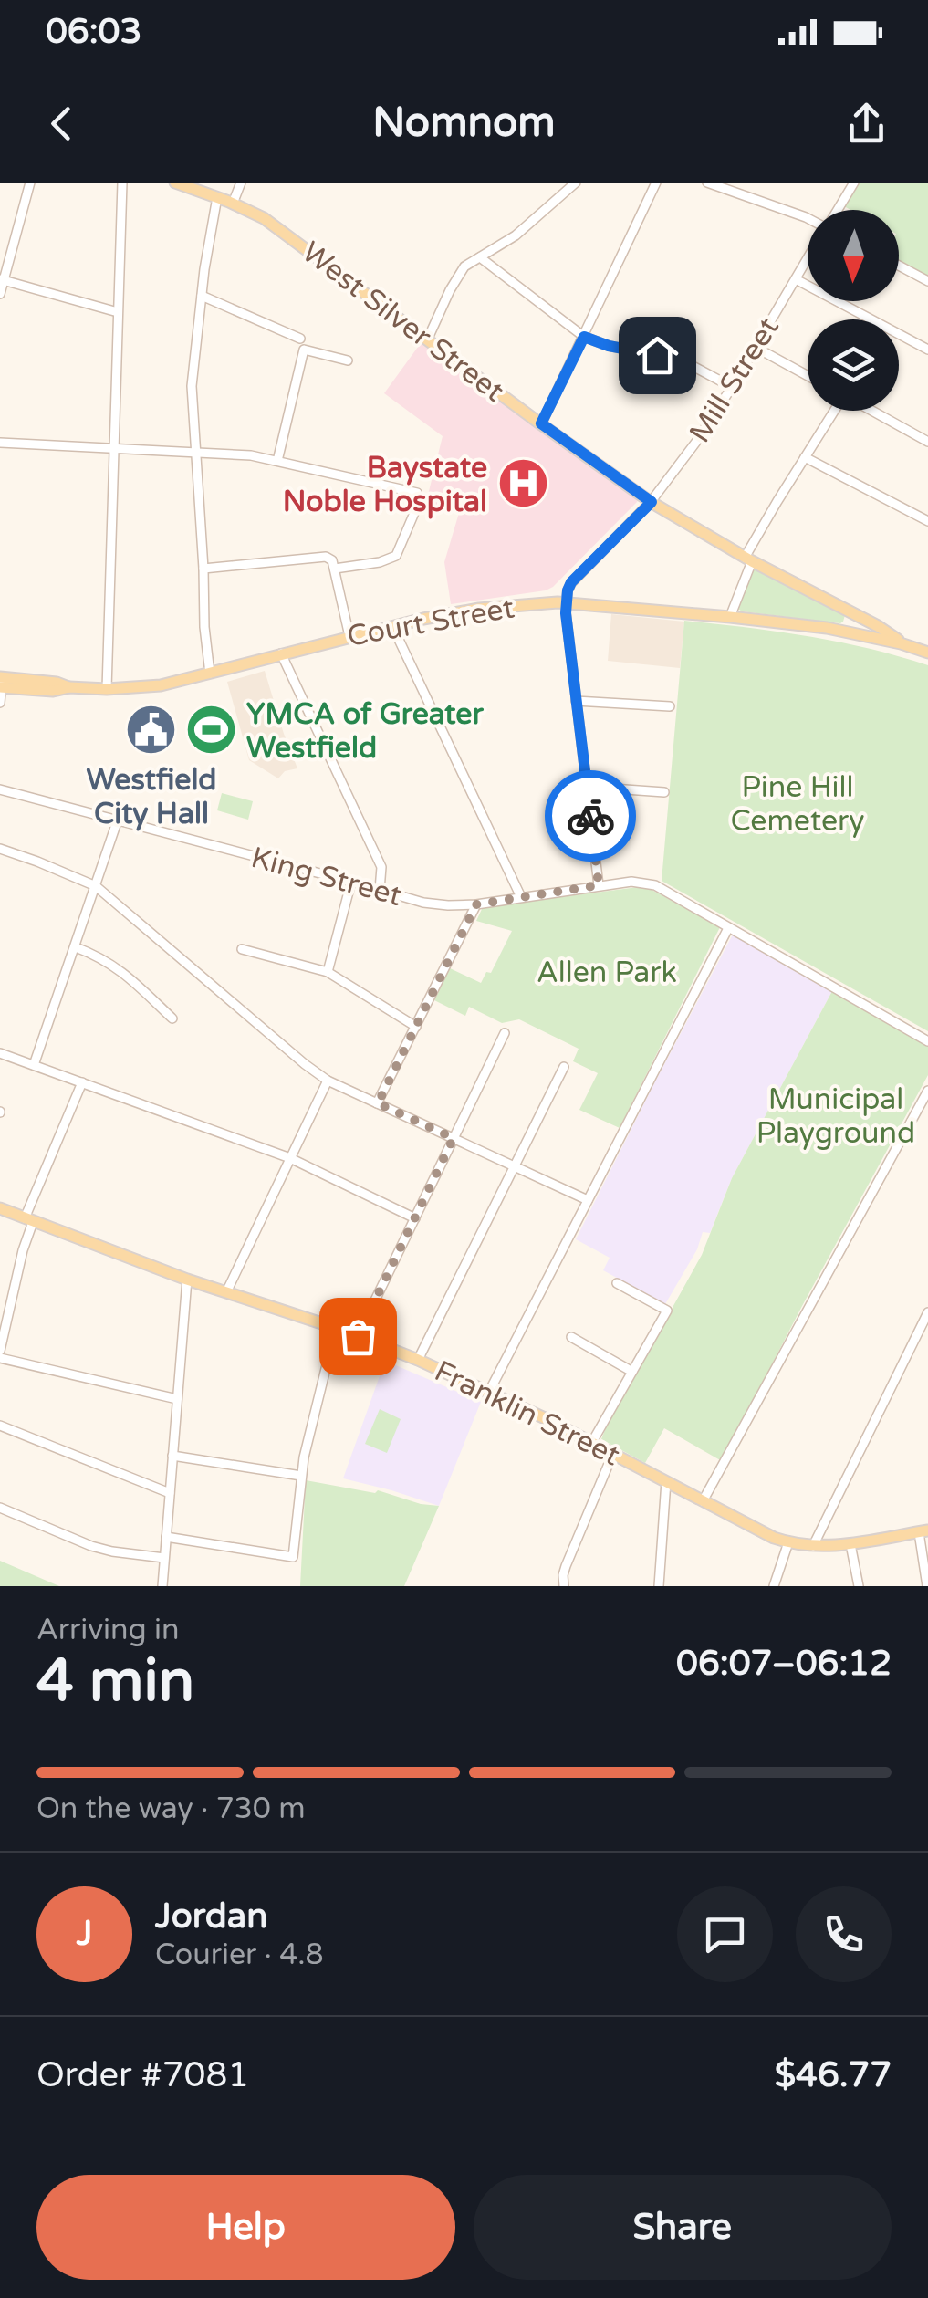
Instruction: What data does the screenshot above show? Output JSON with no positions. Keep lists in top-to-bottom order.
{
  "streets": {
    "main road": ["West Silver Street", "Court Street", "Franklin Street"],
    "street": ["Mill Street", "King Street"]
  },
  "crossings": [
    ["West Silver Street", "Mill Street"],
    ["West Silver Street", "Court Street"],
    ["Mill Street", "Court Street"]
  ],
  "parks": ["Pine Hill Cemetery", "Allen Park", "Municipal Playground"],
  "places": {
    "hospital": ["Baystate Noble Hospital"],
    "public building": ["Westfield City Hall"],
    "sports": ["YMCA of Greater Westfield"]
  },
  "north": "bottom",
  "page": {
    "status": "06:03",
    "header": "Nomnom",
    "heading": ["4 min", "Arriving in", "06:07–06:12"],
    "panel": [
      "Jordan",
      "Courier · 4.8",
      "Order #7081",
      "$46.77"
    ],
    "bar": "On the way · 730 m",
    "round": "J",
    "buttons": ["Help", "Share"]
  }
}
